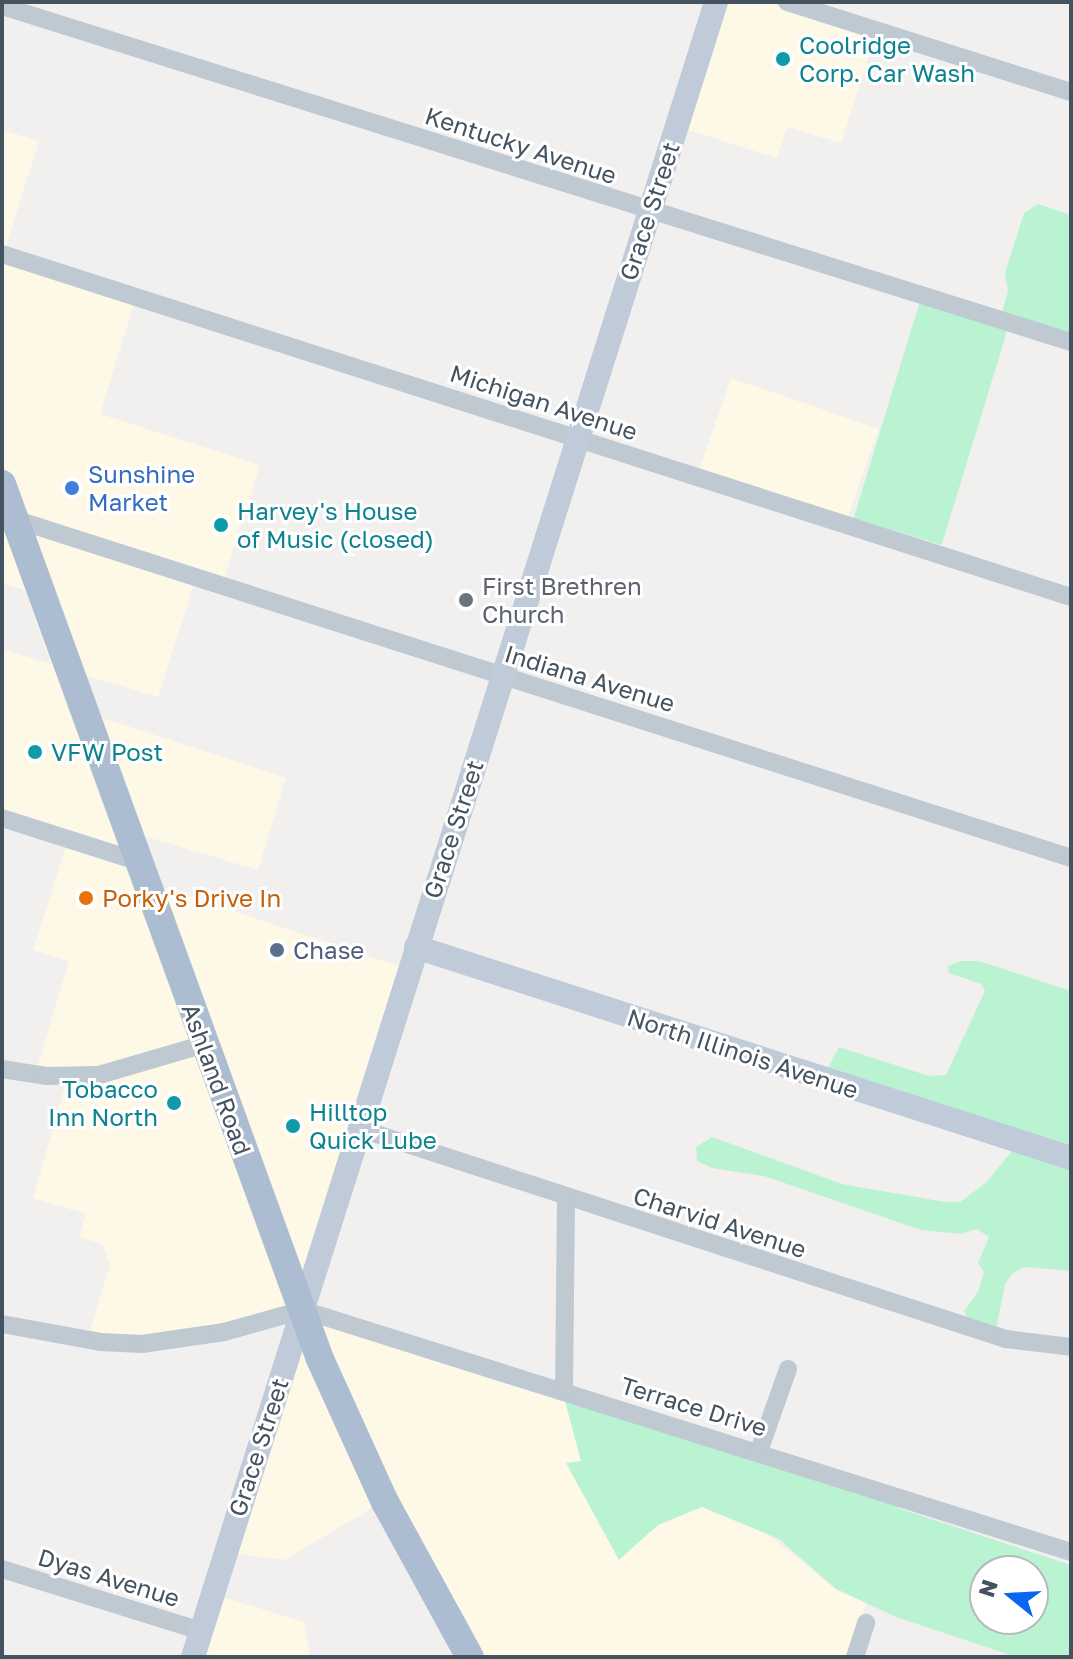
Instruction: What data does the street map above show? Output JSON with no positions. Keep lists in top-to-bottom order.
{
  "streets": {
    "main road": ["Ashland Road"],
    "street": [
      "Kentucky Avenue",
      "Grace Street",
      "Michigan Avenue",
      "Indiana Avenue",
      "North Illinois Avenue",
      "Charvid Avenue",
      "Terrace Drive",
      "Dyas Avenue"
    ]
  },
  "crossings": [
    ["Kentucky Avenue", "Grace Street"],
    ["Grace Street", "Michigan Avenue"],
    ["Grace Street", "Indiana Avenue"],
    ["Grace Street", "North Illinois Avenue"],
    ["Grace Street", "Ashland Road"],
    ["Grace Street", "Charvid Avenue"],
    ["Grace Street", "Terrace Drive"],
    ["Grace Street", "Dyas Avenue"],
    ["Indiana Avenue", "Ashland Road"],
    ["Ashland Road", "Terrace Drive"]
  ],
  "places": [
    "Coolridge Corp. Car Wash",
    "Sunshine Market",
    "Harvey's House of Music (closed)",
    "First Brethren Church",
    "VFW Post",
    "Porky's Drive In",
    "Chase",
    "Tobacco Inn North",
    "Hilltop Quick Lube"
  ],
  "north": "left"
}
